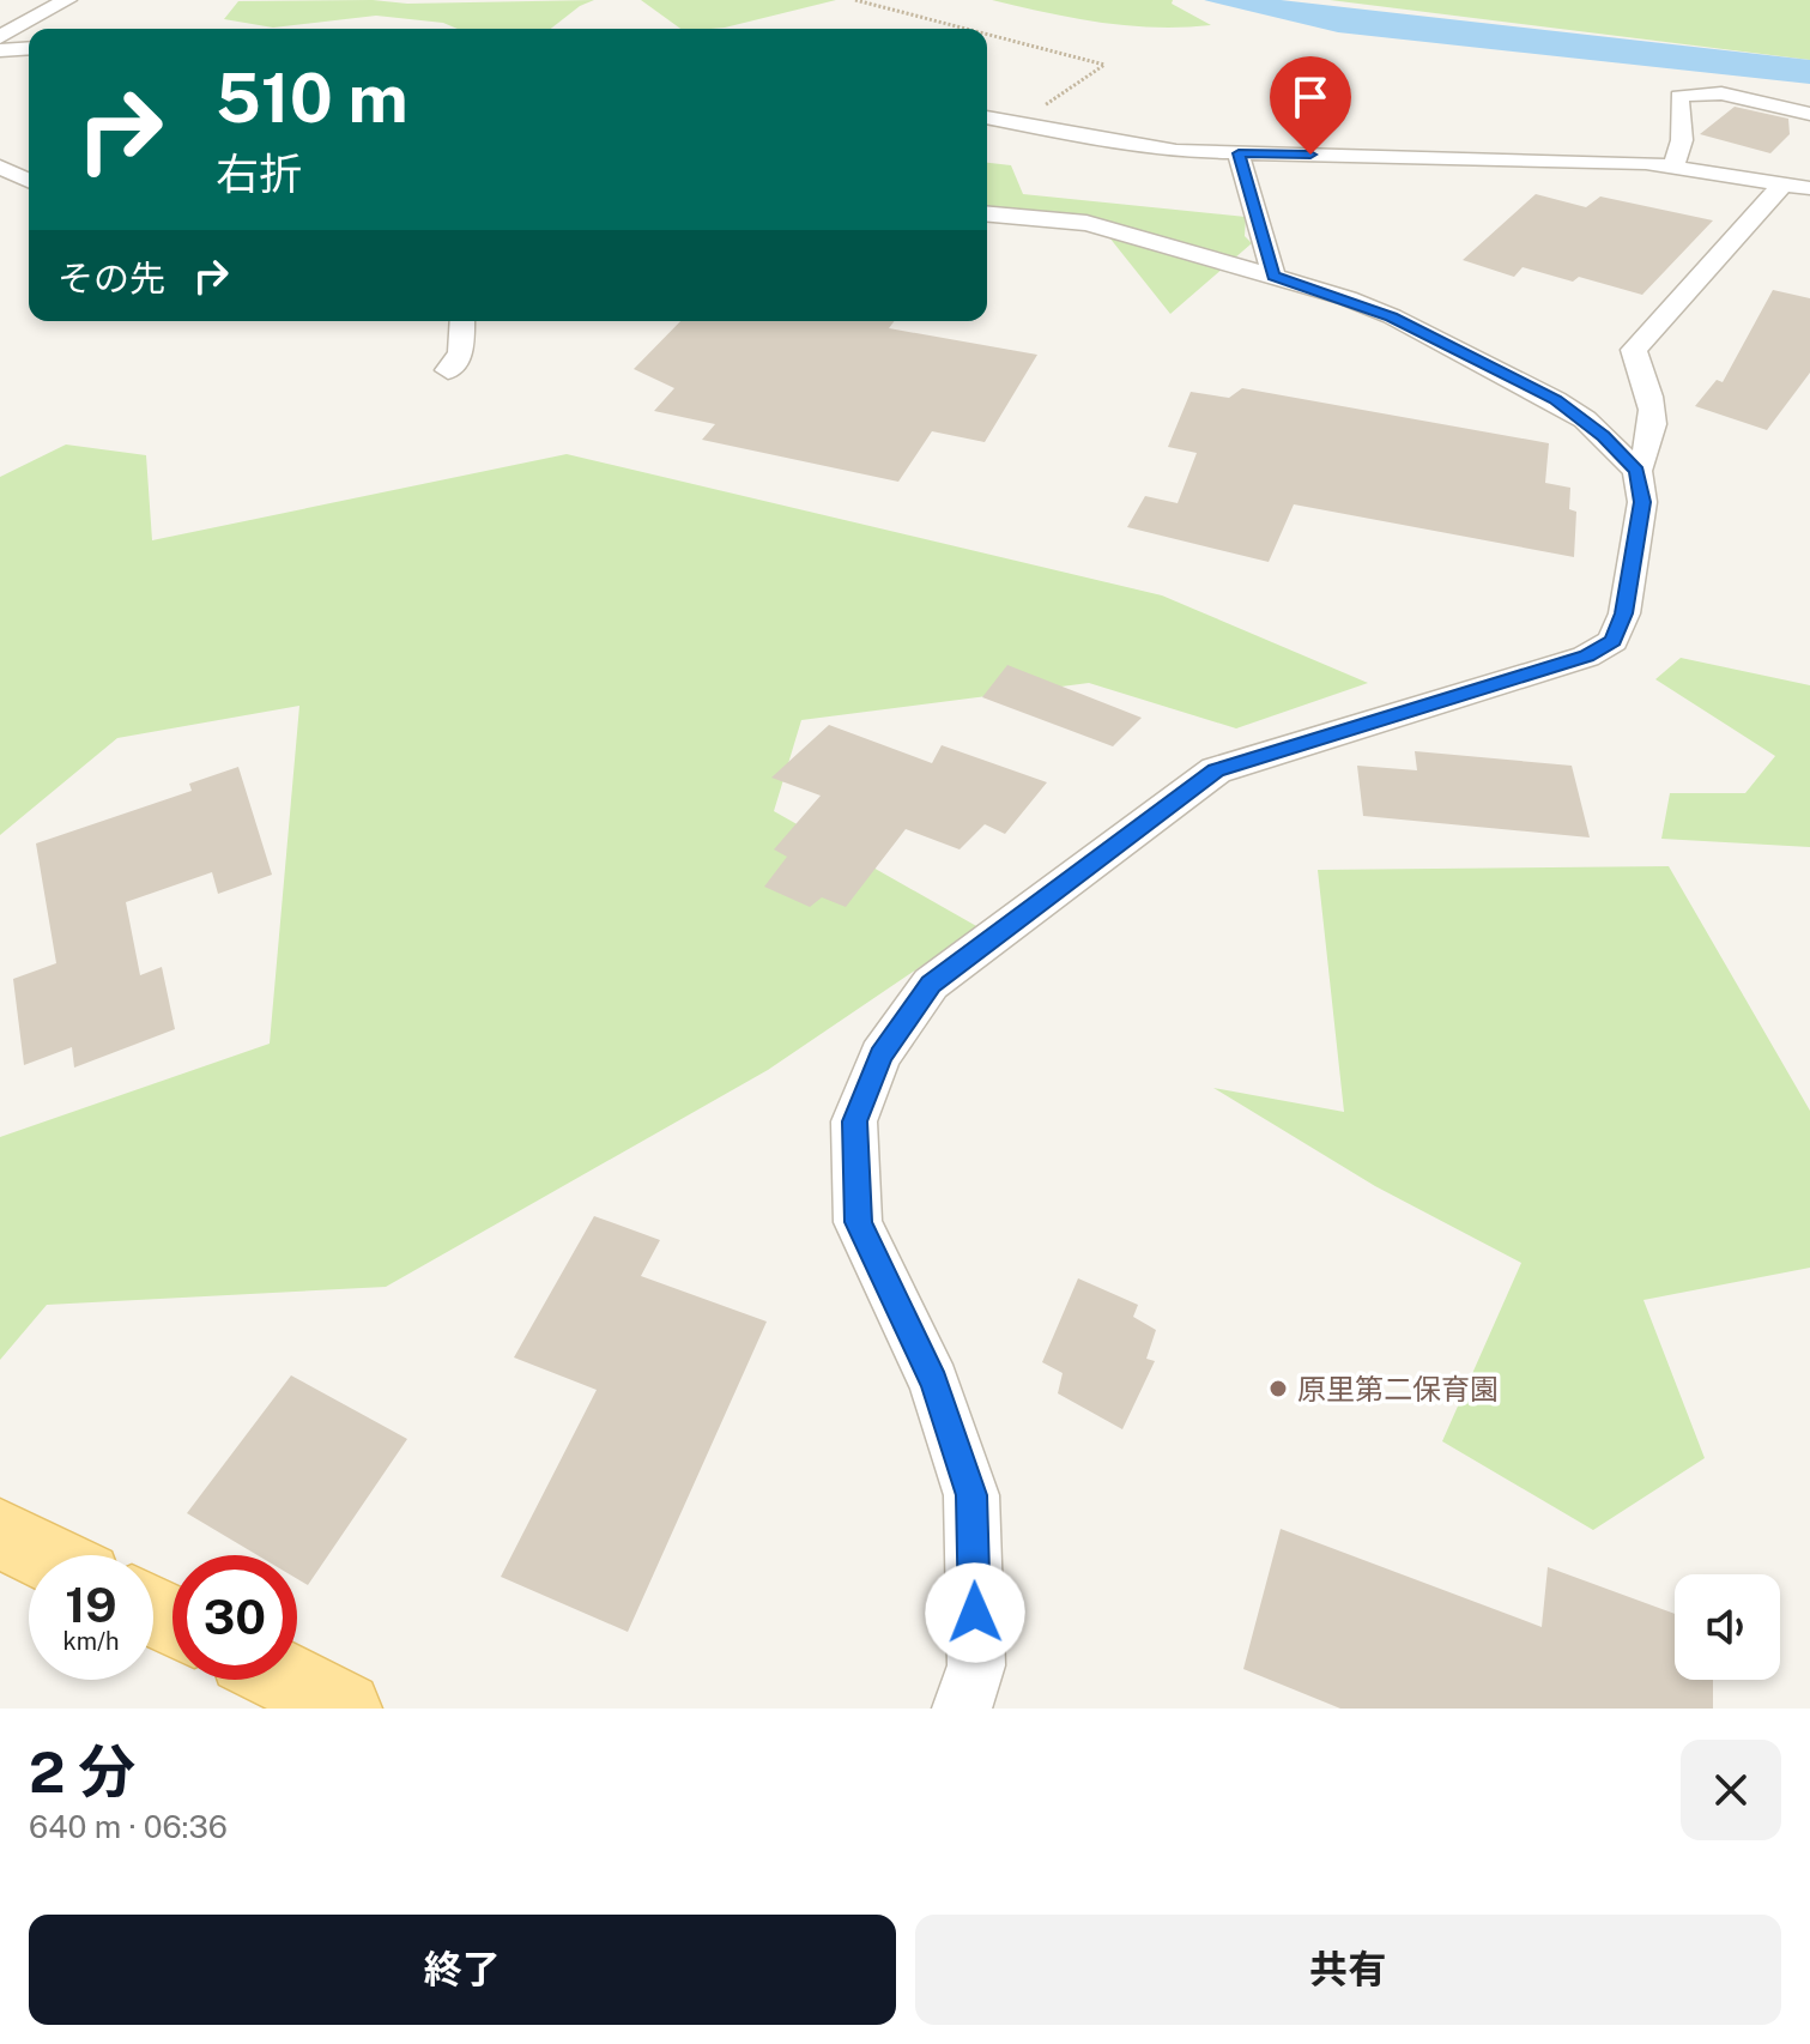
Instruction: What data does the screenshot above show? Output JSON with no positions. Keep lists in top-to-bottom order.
{
  "places": ["原里第二保育園"],
  "page": {
    "turn": ["510 m", "右折"],
    "then": "その先",
    "speed": "19 km/h",
    "limit": "30",
    "heading": ["2 分", "640 m · 06:36"],
    "buttons": ["終了", "共有"]
  }
}
